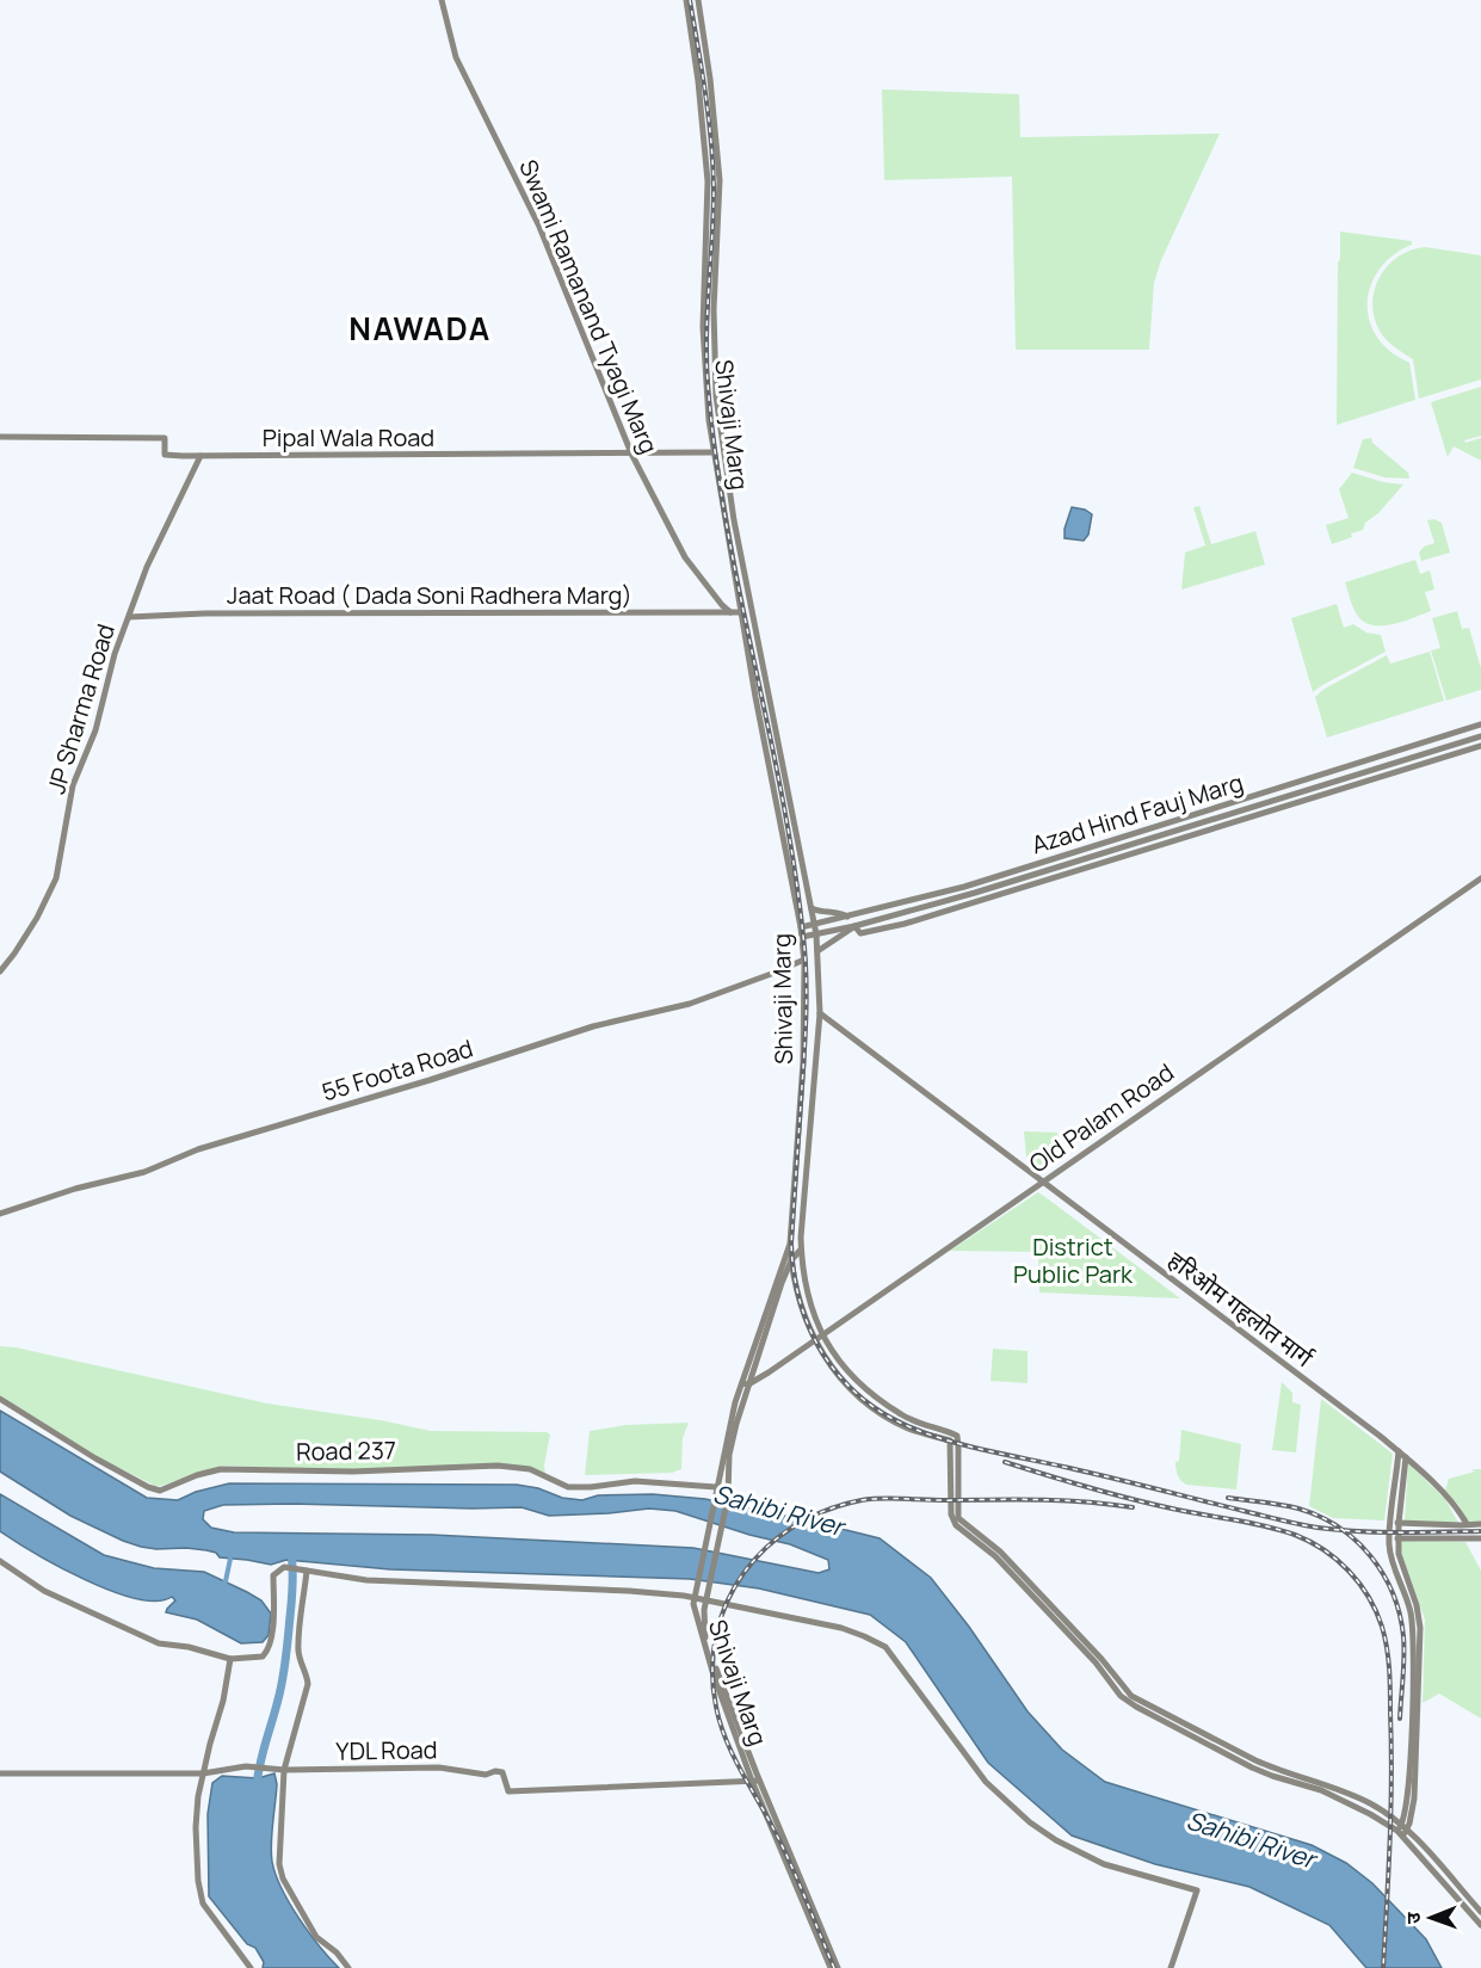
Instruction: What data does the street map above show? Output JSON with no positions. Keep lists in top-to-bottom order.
{
  "streets": {
    "street": [
      "Swami Ramanand Tyagi Marg",
      "Shivaji Marg",
      "Pipal Wala Road",
      "Jaat Road ( Dada Soni Radhera Marg)",
      "JP Sharma Road",
      "Azad Hind Fauj Marg",
      "55 Foota Road",
      "Old Palam Road",
      "हरिओम गहलोत मार्ग",
      "Road 237",
      "YDL Road"
    ]
  },
  "crossings": [
    ["Swami Ramanand Tyagi Marg", "Pipal Wala Road"],
    ["Swami Ramanand Tyagi Marg", "Jaat Road ( Dada Soni Radhera Marg)"],
    ["Shivaji Marg", "Pipal Wala Road"],
    ["Shivaji Marg", "Jaat Road ( Dada Soni Radhera Marg)"],
    ["Shivaji Marg", "Azad Hind Fauj Marg"],
    ["Shivaji Marg", "55 Foota Road"],
    ["Shivaji Marg", "Old Palam Road"],
    ["Shivaji Marg", "हरिओम गहलोत मार्ग"],
    ["Shivaji Marg", "Road 237"],
    ["Shivaji Marg", "YDL Road"],
    ["Pipal Wala Road", "JP Sharma Road"],
    ["Jaat Road ( Dada Soni Radhera Marg)", "JP Sharma Road"],
    ["Old Palam Road", "हरिओम गहलोत मार्ग"]
  ],
  "districts": ["NAWADA"],
  "water": ["Sahibi River"],
  "parks": ["District Public Park"],
  "north": "left"
}
